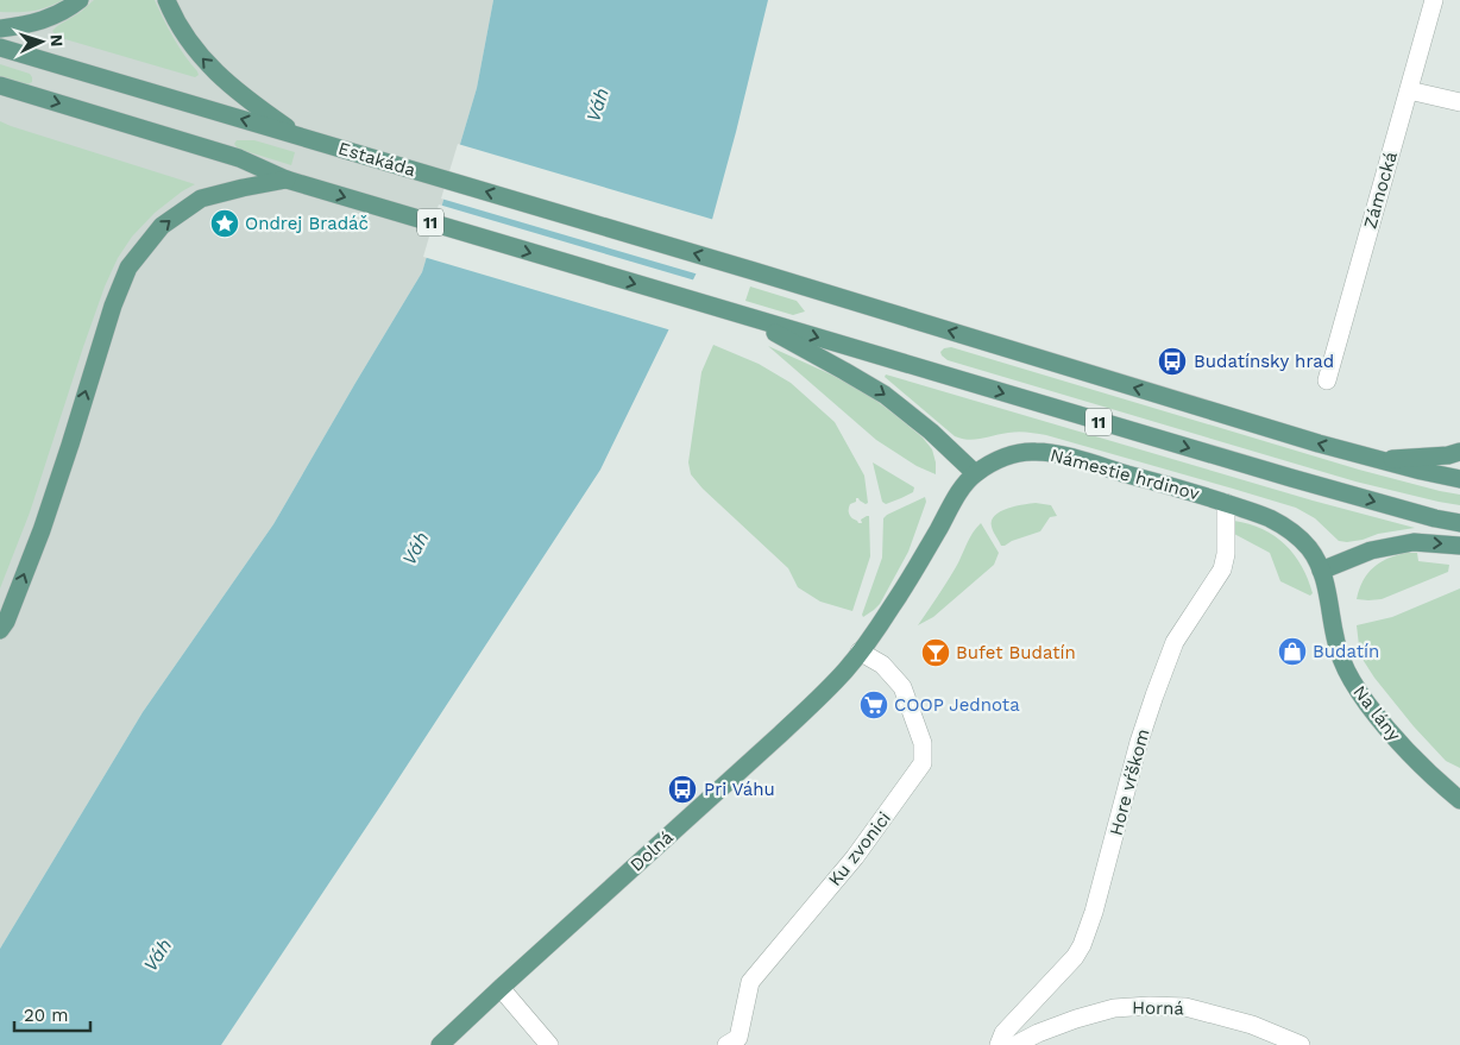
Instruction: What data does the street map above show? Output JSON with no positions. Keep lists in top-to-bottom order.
{
  "streets": {
    "main road": [
      "Estakáda",
      "11",
      "Námestie hrdinov",
      "Na lány",
      "Dolná"
    ],
    "street": [
      "Zámocká",
      "Hore vŕškom",
      "Ku zvonici",
      "Horná"
    ]
  },
  "crossings": [
    ["Estakáda", "11"],
    ["Námestie hrdinov", "Na lány"],
    ["Námestie hrdinov", "Hore vŕškom"],
    ["Námestie hrdinov", "Ku zvonici"],
    ["Námestie hrdinov", "Dolná"],
    ["Ku zvonici", "Dolná"]
  ],
  "water": ["Váh"],
  "places": {
    "place": ["Ondrej Bradáč"],
    "bus stop": ["Budatínsky hrad", "Pri Váhu"],
    "shop": ["Budatín"],
    "bar": ["Bufet Budatín"],
    "supermarket": ["COOP Jednota"]
  },
  "scale_bar": "20 m",
  "north": "right"
}
